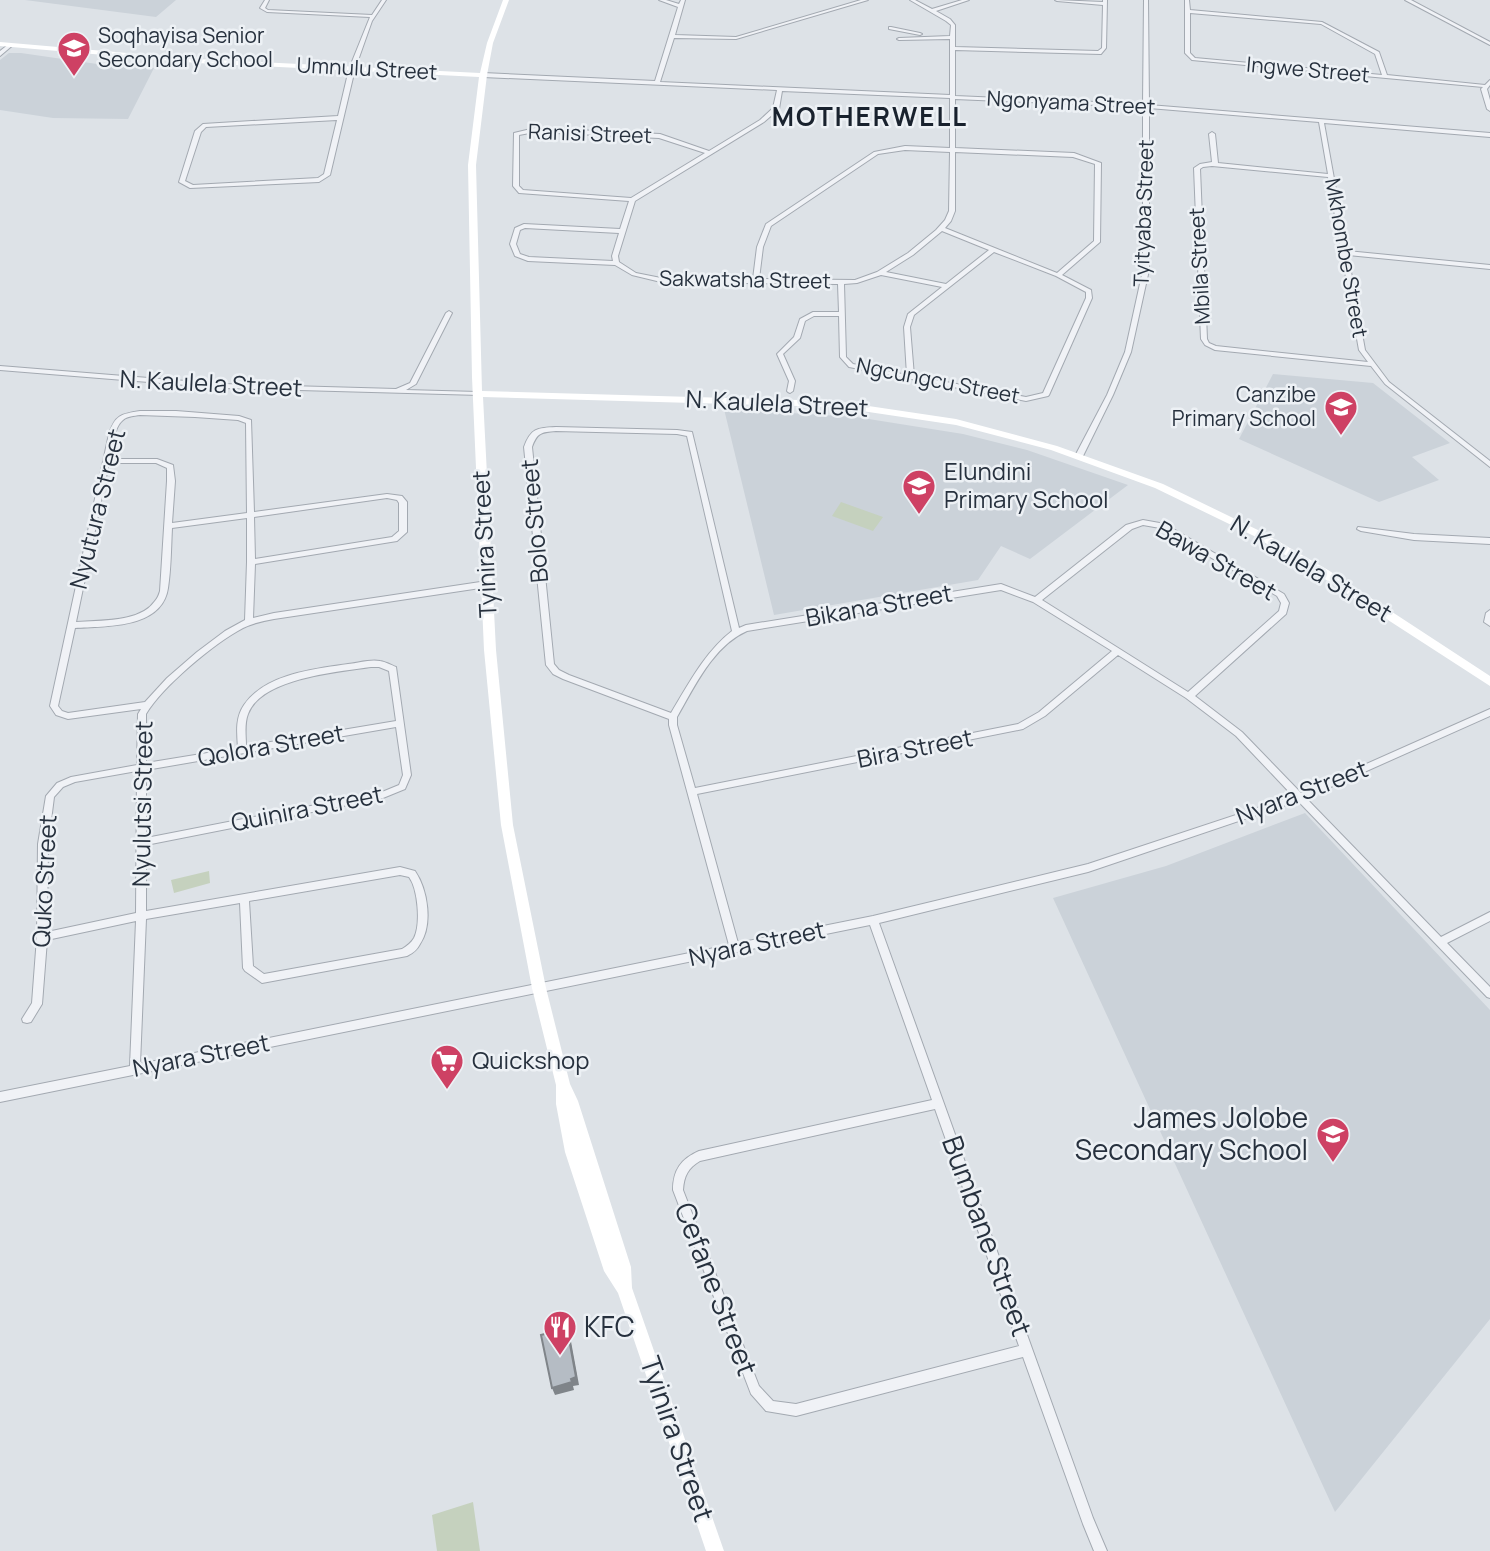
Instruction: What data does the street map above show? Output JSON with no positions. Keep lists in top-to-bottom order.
{
  "streets": {
    "street": [
      "Umnulu Street",
      "Ingwe Street",
      "Ngonyama Street",
      "Ranisi Street",
      "Tyityaba Street",
      "Mkhombe Street",
      "Mbila Street",
      "Sakwatsha Street",
      "Ngcungcu Street",
      "N. Kaulela Street",
      "Nyutura Street",
      "Bolo Street",
      "Tyinira Street",
      "Bawa Street",
      "Bikana Street",
      "Qolora Street",
      "Bira Street",
      "Nyara Street",
      "Nyulutsi Street",
      "Quinira Street",
      "Quko Street",
      "Bumbane Street",
      "Cefane Street"
    ]
  },
  "crossings": [
    ["Umnulu Street", "Ngonyama Street"],
    ["Umnulu Street", "Tyinira Street"],
    ["Ngonyama Street", "Tyityaba Street"],
    ["Ngonyama Street", "Mkhombe Street"],
    ["Ngonyama Street", "Tyinira Street"],
    ["Tyityaba Street", "N. Kaulela Street"],
    ["Mkhombe Street", "Mbila Street"],
    ["Sakwatsha Street", "Ngcungcu Street"],
    ["N. Kaulela Street", "Tyinira Street"],
    ["Nyutura Street", "Nyulutsi Street"],
    ["Bolo Street", "Bikana Street"],
    ["Tyinira Street", "Nyara Street"],
    ["Tyinira Street", "Nyulutsi Street"],
    ["Bawa Street", "Bikana Street"],
    ["Bikana Street", "Bira Street"],
    ["Bikana Street", "Nyara Street"],
    ["Qolora Street", "Nyulutsi Street"],
    ["Qolora Street", "Quinira Street"],
    ["Qolora Street", "Quko Street"],
    ["Nyara Street", "Nyulutsi Street"],
    ["Nyara Street", "Bumbane Street"],
    ["Nyulutsi Street", "Quinira Street"],
    ["Nyulutsi Street", "Quko Street"],
    ["Bumbane Street", "Cefane Street"]
  ],
  "districts": ["MOTHERWELL"],
  "places": {
    "school or university": [
      "Soqhayisa Senior Secondary School",
      "Canzibe Primary School",
      "Elundini Primary School",
      "James Jolobe Secondary School"
    ],
    "supermarket": ["Quickshop"],
    "restaurant": ["KFC"]
  }
}
